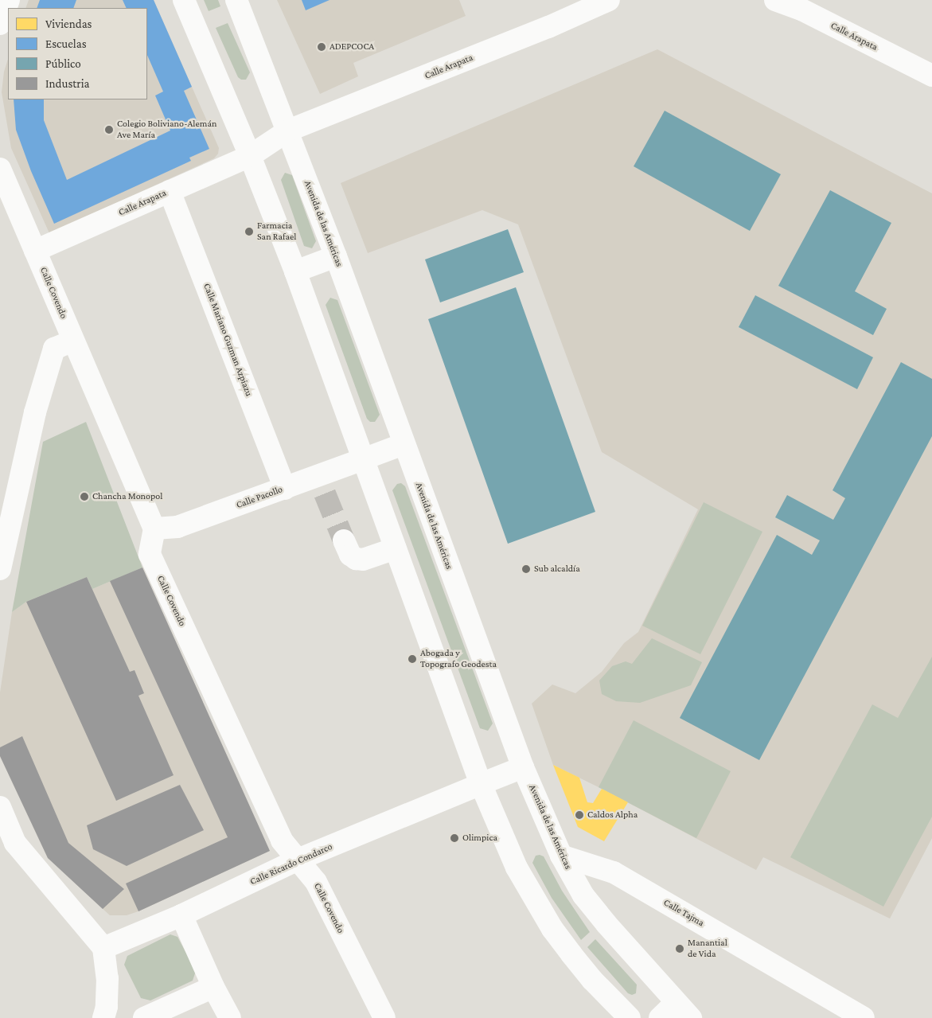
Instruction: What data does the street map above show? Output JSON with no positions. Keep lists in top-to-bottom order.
{
  "streets": {
    "main road": [
      "Calle Arapata",
      "Avenida de las Américas",
      "Calle Covendo",
      "Calle Mariano Guzman Azpiazu",
      "Calle Pacollo",
      "Calle Ricardo Condarco",
      "Calle Tajma"
    ]
  },
  "crossings": [
    ["Calle Arapata", "Avenida de las Américas"],
    ["Calle Arapata", "Calle Covendo"],
    ["Calle Arapata", "Calle Mariano Guzman Azpiazu"],
    ["Avenida de las Américas", "Calle Pacollo"],
    ["Avenida de las Américas", "Calle Ricardo Condarco"],
    ["Avenida de las Américas", "Calle Tajma"],
    ["Calle Covendo", "Calle Pacollo"],
    ["Calle Covendo", "Calle Ricardo Condarco"],
    ["Calle Mariano Guzman Azpiazu", "Calle Pacollo"]
  ],
  "places": [
    "ADEPCOCA",
    "Colegio Boliviano-Alemán Ave María",
    "Farmacia San Rafael",
    "Chancha Monopol",
    "Sub alcaldía",
    "Abogada y Topografo Geodesta",
    "Caldos Alpha",
    "Olimpica",
    "Manantial de Vida"
  ],
  "legend": [
    "Viviendas",
    "Escuelas",
    "Público",
    "Industria"
  ]
}
